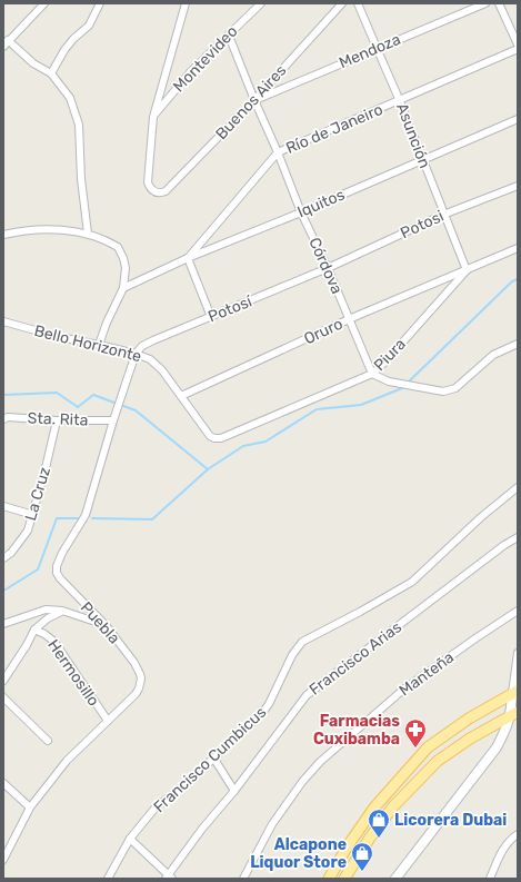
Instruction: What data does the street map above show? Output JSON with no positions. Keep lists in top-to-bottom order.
{
  "streets": {
    "street": [
      "Mendoza",
      "Montevideo",
      "Buenos Aires",
      "Río de Janeiro",
      "Asunción",
      "Iquitos",
      "Potosi",
      "Córdova",
      "Potosí",
      "Oruro",
      "Bello Horizonte",
      "Piura",
      "Sta. Rita",
      "La Cruz",
      "Puebla",
      "Francisco Arias",
      "Hermosillo",
      "Manteña",
      "Francisco Cumbicus"
    ]
  },
  "crossings": [
    ["Mendoza", "Buenos Aires"],
    ["Mendoza", "Asunción"],
    ["Mendoza", "Córdova"],
    ["Montevideo", "Buenos Aires"],
    ["Montevideo", "Córdova"],
    ["Buenos Aires", "Córdova"],
    ["Río de Janeiro", "Asunción"],
    ["Río de Janeiro", "Iquitos"],
    ["Río de Janeiro", "Córdova"],
    ["Asunción", "Iquitos"],
    ["Asunción", "Potosi"],
    ["Asunción", "Oruro"],
    ["Asunción", "Piura"],
    ["Iquitos", "Córdova"],
    ["Potosi", "Córdova"],
    ["Potosi", "Potosí"],
    ["Córdova", "Potosí"],
    ["Córdova", "Oruro"],
    ["Córdova", "Piura"],
    ["Potosí", "Bello Horizonte"],
    ["Potosí", "Puebla"],
    ["Oruro", "Bello Horizonte"],
    ["Oruro", "Piura"],
    ["Bello Horizonte", "Piura"],
    ["Bello Horizonte", "Puebla"],
    ["Sta. Rita", "La Cruz"],
    ["Sta. Rita", "Puebla"],
    ["Puebla", "Hermosillo"]
  ],
  "places": {
    "pharmacy": ["Farmacias Cuxibamba"],
    "shop": ["Licorera Dubai", "Alcapone Liquor Store"]
  }
}
